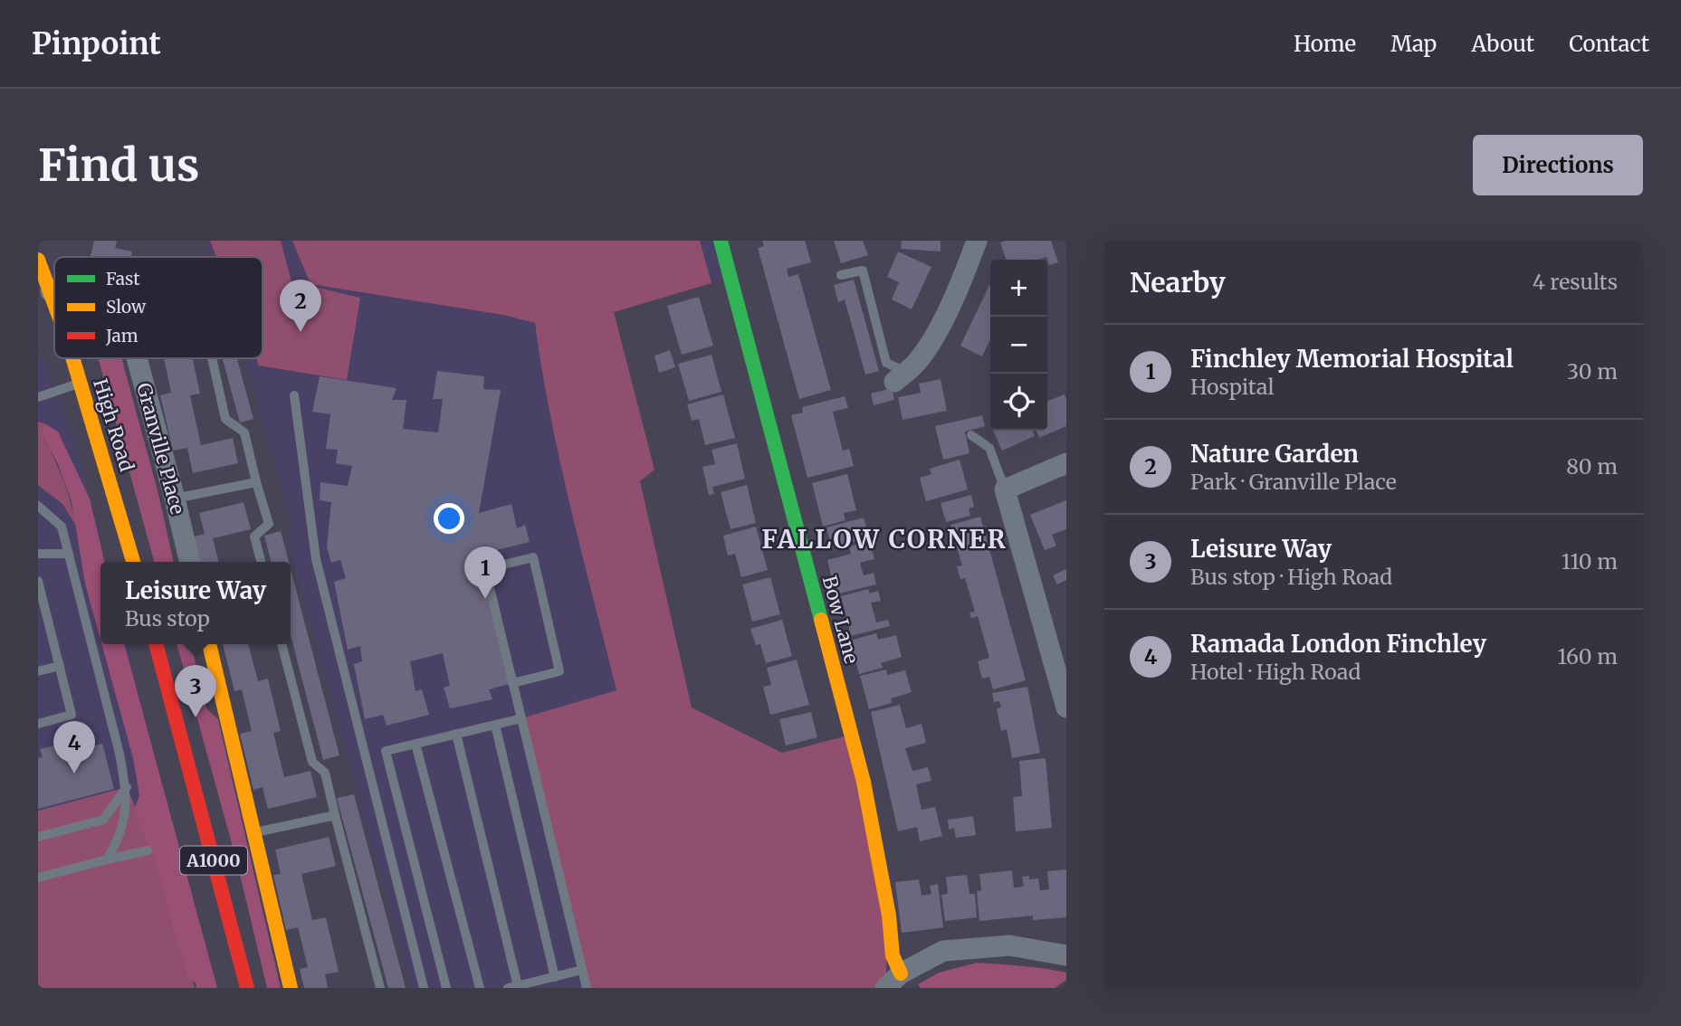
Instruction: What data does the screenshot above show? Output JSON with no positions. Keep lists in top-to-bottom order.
{
  "streets": {
    "street": [
      "High Road",
      "Granville Place",
      "Bow Lane",
      "A1000"
    ]
  },
  "crossings": [
    ["High Road", "Granville Place"]
  ],
  "districts": ["FALLOW CORNER"],
  "legend": ["Fast", "Slow", "Jam"],
  "page": {
    "header": "Pinpoint",
    "nav": [
      "Home",
      "Map",
      "About",
      "Contact"
    ],
    "buttons": "Directions",
    "title": "Find us",
    "heading": ["Nearby", "4 results"],
    "map_buttons": ["+", "−"],
    "pins": [
      "2",
      "1",
      "3",
      "4"
    ],
    "list": [
      {
        "mark": "1",
        "name": "Finchley Memorial Hospital",
        "note": "Hospital",
        "value": "30 m"
      },
      {
        "mark": "2",
        "name": "Nature Garden",
        "note": "Park · Granville Place",
        "value": "80 m"
      },
      {
        "mark": "3",
        "name": "Leisure Way",
        "note": "Bus stop · High Road",
        "value": "110 m"
      },
      {
        "mark": "4",
        "name": "Ramada London Finchley",
        "note": "Hotel · High Road",
        "value": "160 m"
      }
    ],
    "popup": ["Leisure Way", "Bus stop"]
  }
}
